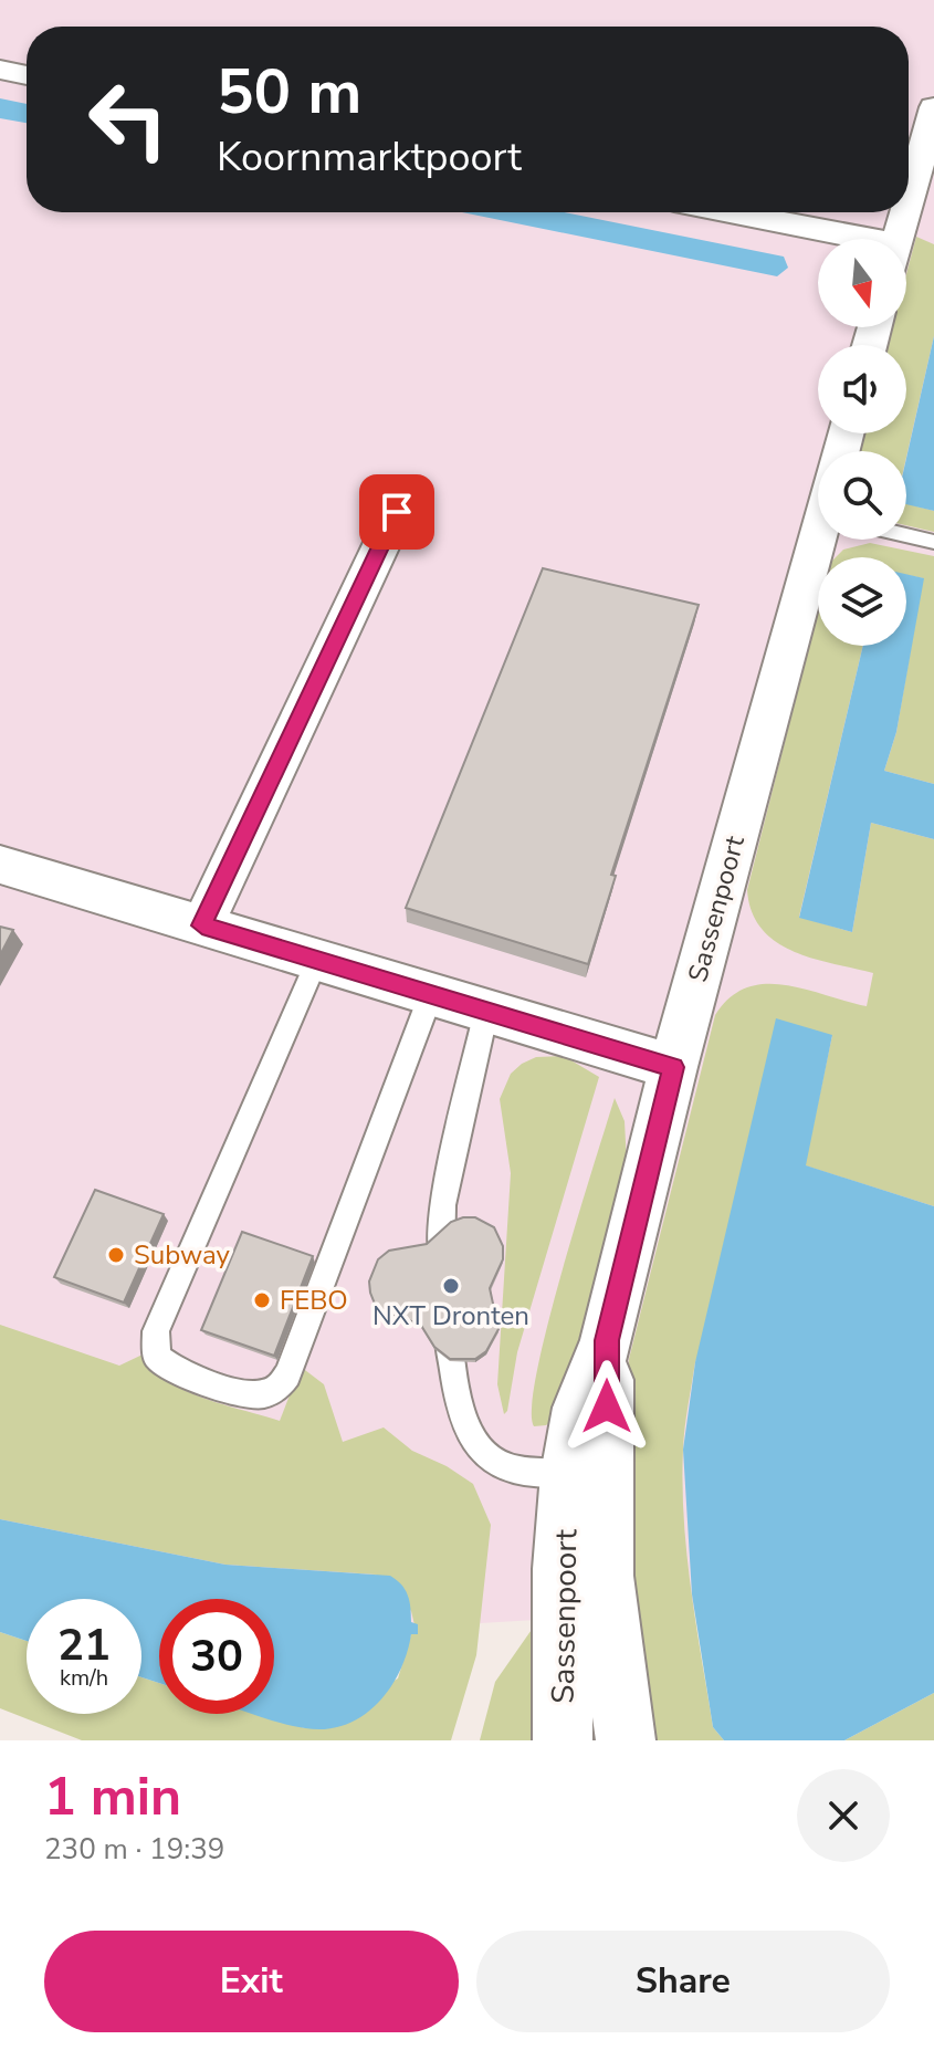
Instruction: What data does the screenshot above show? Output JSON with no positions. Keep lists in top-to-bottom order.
{
  "streets": {
    "street": ["Sassenpoort"]
  },
  "places": ["Subway", "NXT Dronten", "FEBO"],
  "north": "bottom",
  "page": {
    "turn": ["50 m", "Koornmarktpoort"],
    "speed": "21 km/h",
    "limit": "30",
    "heading": ["1 min", "230 m · 19:39"],
    "buttons": ["Exit", "Share"]
  }
}
